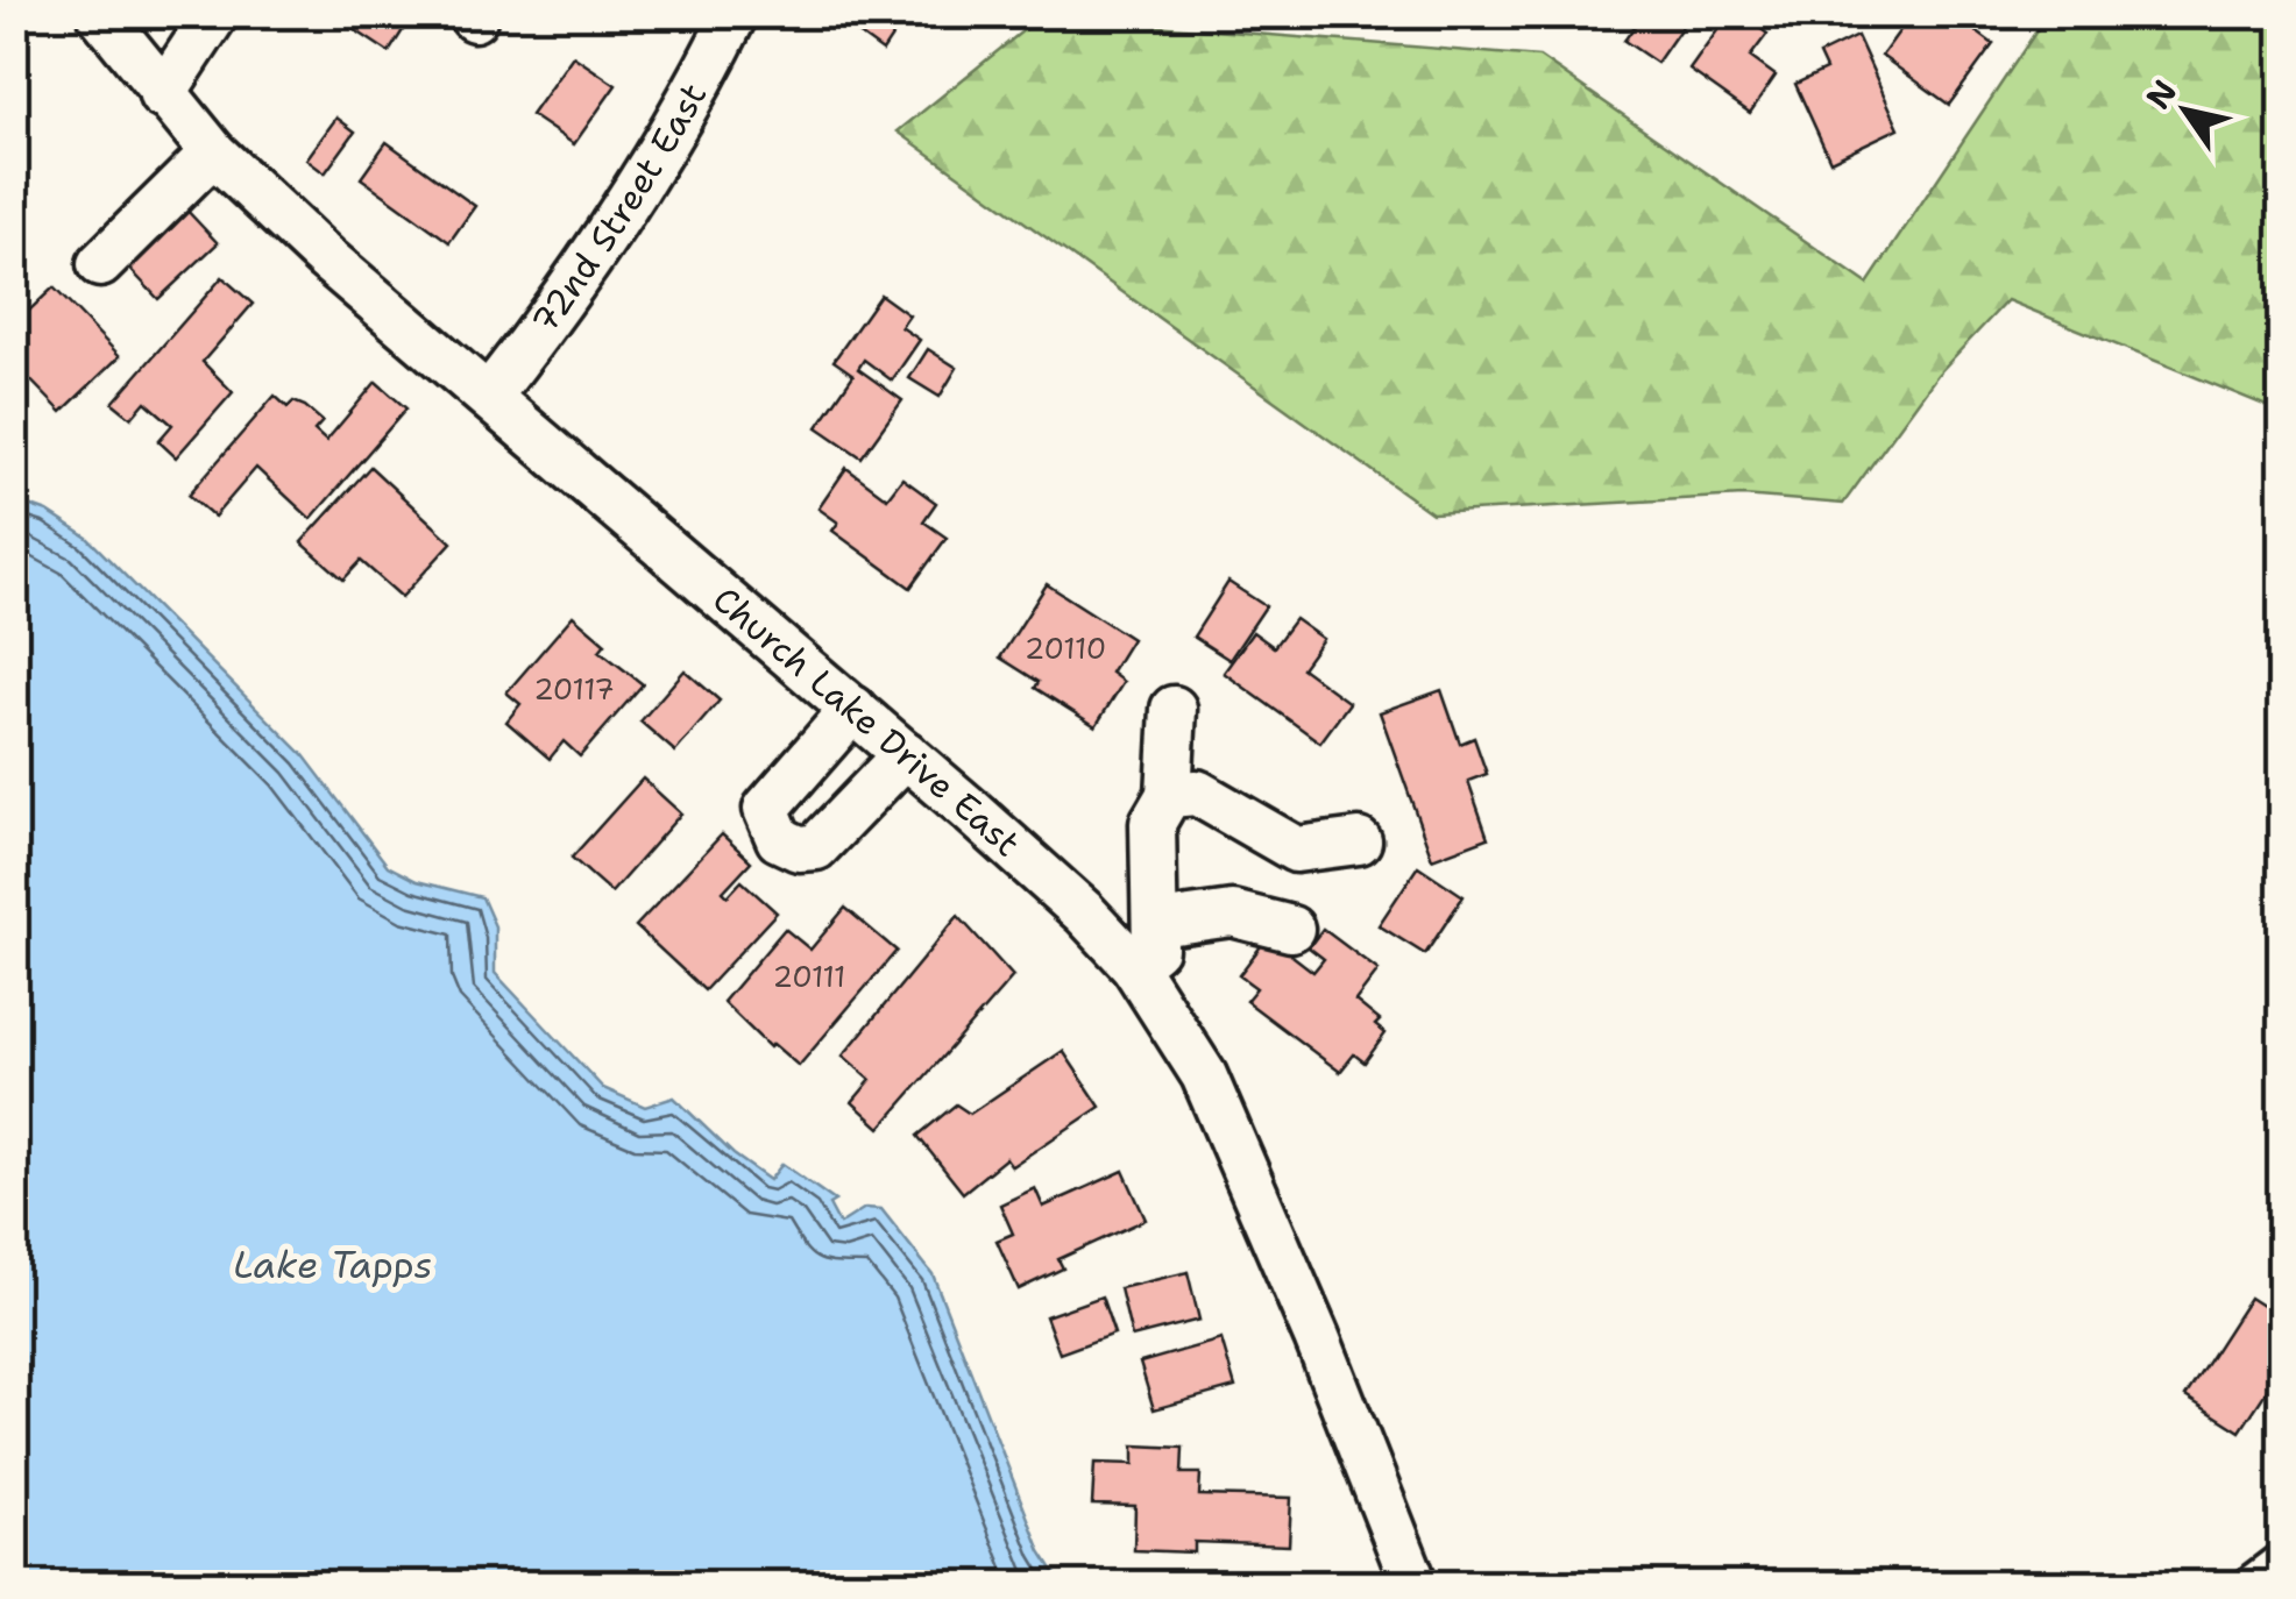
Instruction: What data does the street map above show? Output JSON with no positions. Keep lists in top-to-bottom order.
{
  "streets": {
    "street": ["72nd Street East", "Church Lake Drive East"]
  },
  "crossings": [
    ["72nd Street East", "Church Lake Drive East"]
  ],
  "water": ["Lake Tapps"],
  "house_numbers": ["20110", "20117", "20111"],
  "north": "top left"
}
